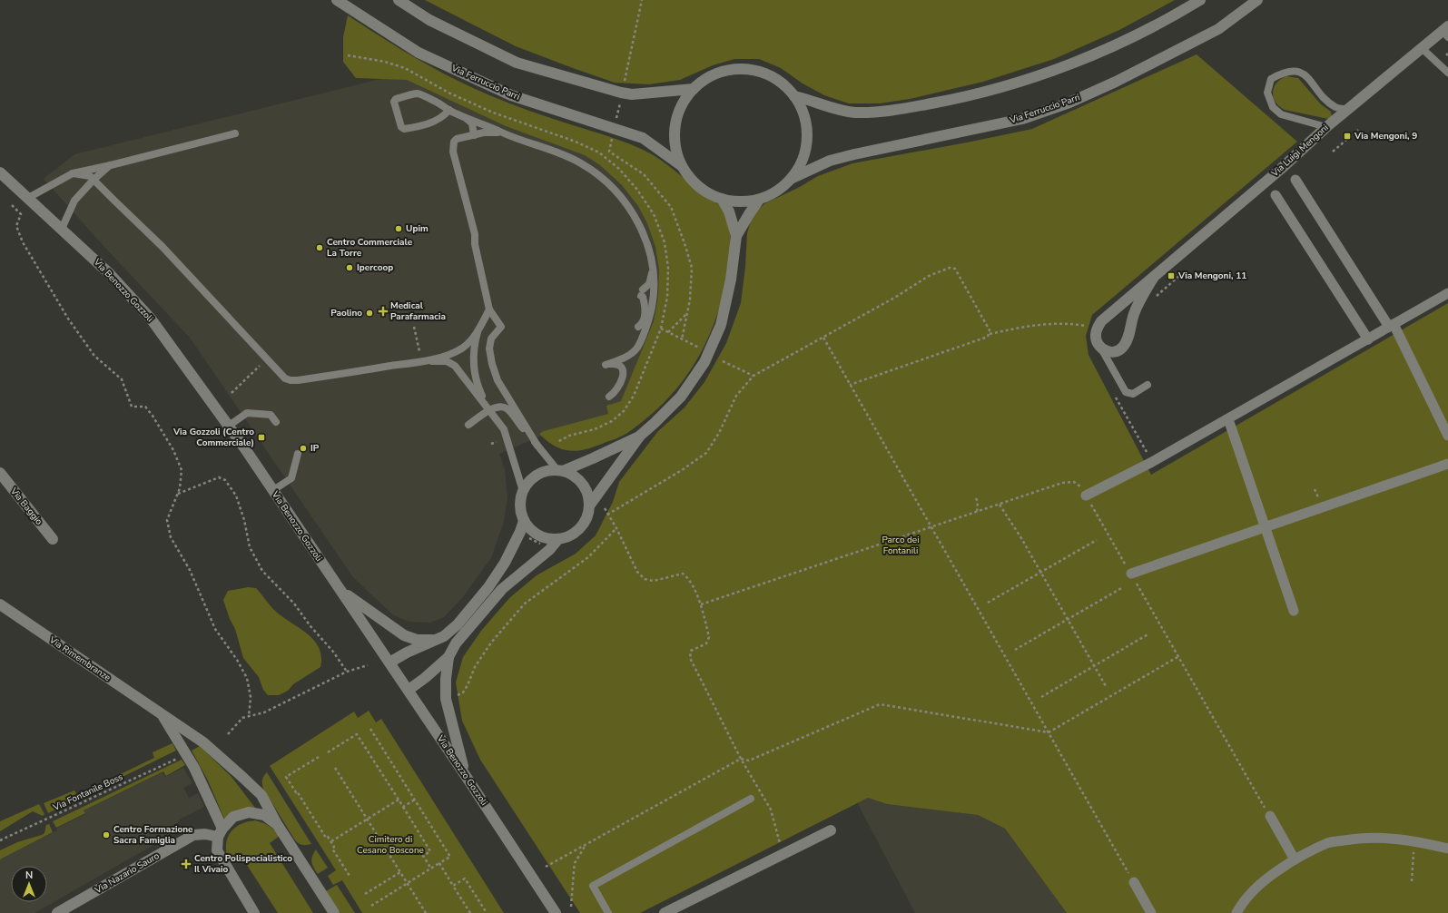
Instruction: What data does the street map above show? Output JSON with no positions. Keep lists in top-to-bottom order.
{
  "streets": {
    "street": [
      "Via Ferruccio Parri",
      "Via Luigi Mengoni",
      "Via Benozzo Gozzoli",
      "Via Baggio",
      "Via Rimembranze",
      "Via Nazario Sauro"
    ],
    "path": ["Via Fontanile Boss"]
  },
  "crossings": [
    ["Via Rimembranze", "Via Nazario Sauro"]
  ],
  "parks": ["Parco dei Fontanili", "Cimitero di Cesano Boscone"],
  "places": {
    "transit": ["Via Mengoni, 9", "Via Mengoni, 11", "Via Gozzoli (Centro Commerciale)"],
    "other": [
      "Upim",
      "Centro Commerciale La Torre",
      "Ipercoop",
      "Paolino",
      "IP",
      "Centro Formazione Sacra Famiglia"
    ],
    "health": ["Medical Parafarmacia", "Centro Polispecialistico Il Vivaio"]
  },
  "north": "top"
}
